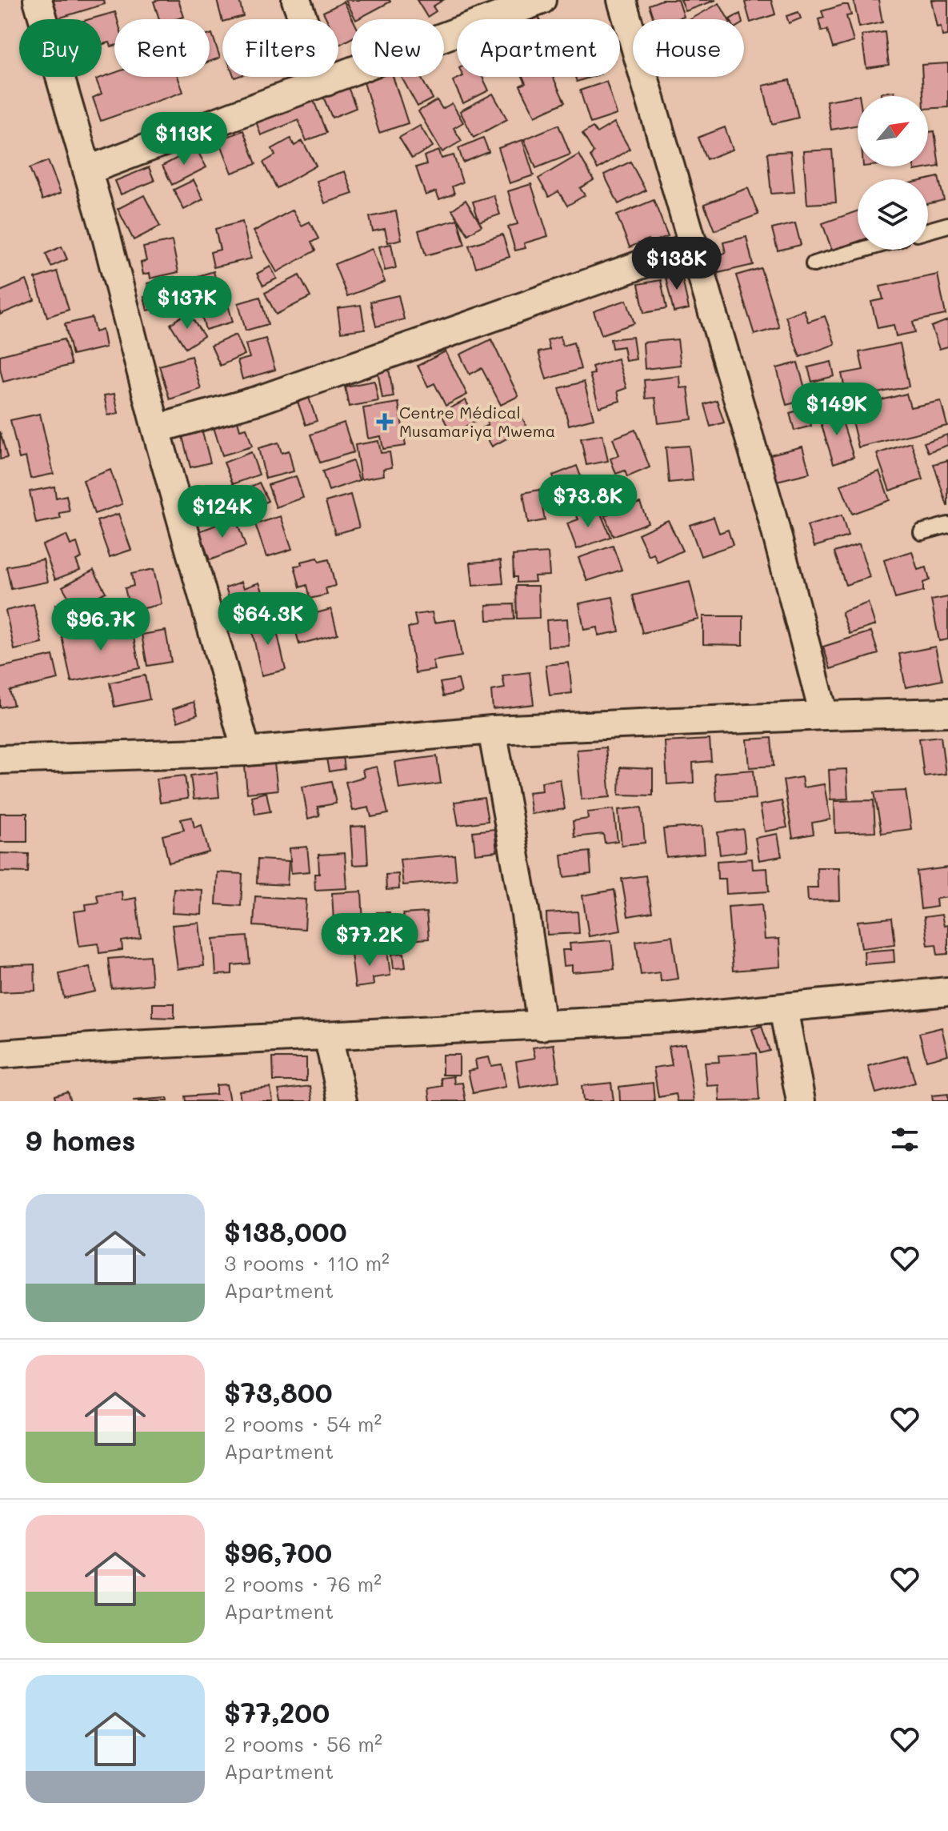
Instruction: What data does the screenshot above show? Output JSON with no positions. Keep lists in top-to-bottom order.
{
  "places": {
    "health": ["Centre Médical Musamariya Mwema"]
  },
  "north": "top right",
  "page": {
    "chip": [
      "Buy",
      "Rent",
      "Filters",
      "New",
      "Apartment",
      "House"
    ],
    "price": [
      "$113K",
      "$138K",
      "$137K",
      "$149K",
      "$73.8K",
      "$124K",
      "$64.3K",
      "$96.7K",
      "$77.2K"
    ],
    "heading": "9 homes",
    "list": [
      {
        "name": "$138,000",
        "note": "3 rooms · 110 m² · Apartment"
      },
      {
        "name": "$73,800",
        "note": "2 rooms · 54 m² · Apartment"
      },
      {
        "name": "$96,700",
        "note": "2 rooms · 76 m² · Apartment"
      },
      {
        "name": "$77,200",
        "note": "2 rooms · 56 m² · Apartment"
      }
    ]
  }
}
